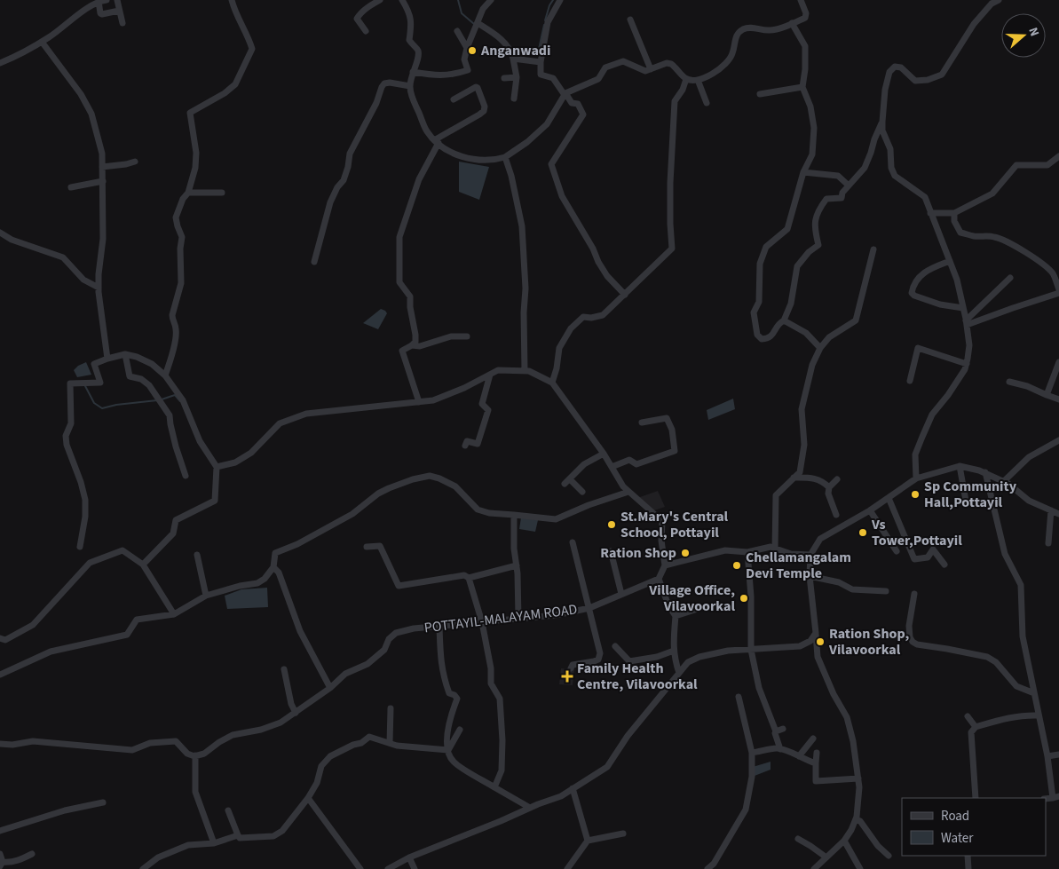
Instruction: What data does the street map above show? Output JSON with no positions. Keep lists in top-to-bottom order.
{
  "streets": {
    "street": ["POTTAYIL-MALAYAM ROAD"]
  },
  "places": {
    "other": [
      "Anganwadi",
      "Sp Community Hall,Pottayil",
      "St.Mary's Central School, Pottayil",
      "Vs Tower,Pottayil",
      "Ration Shop",
      "Chellamangalam Devi Temple",
      "Village Office, Vilavoorkal",
      "Ration Shop, Vilavoorkal"
    ],
    "health": ["Family Health Centre, Vilavoorkal"]
  },
  "legend": ["Road", "Water"],
  "north": "right"
}
